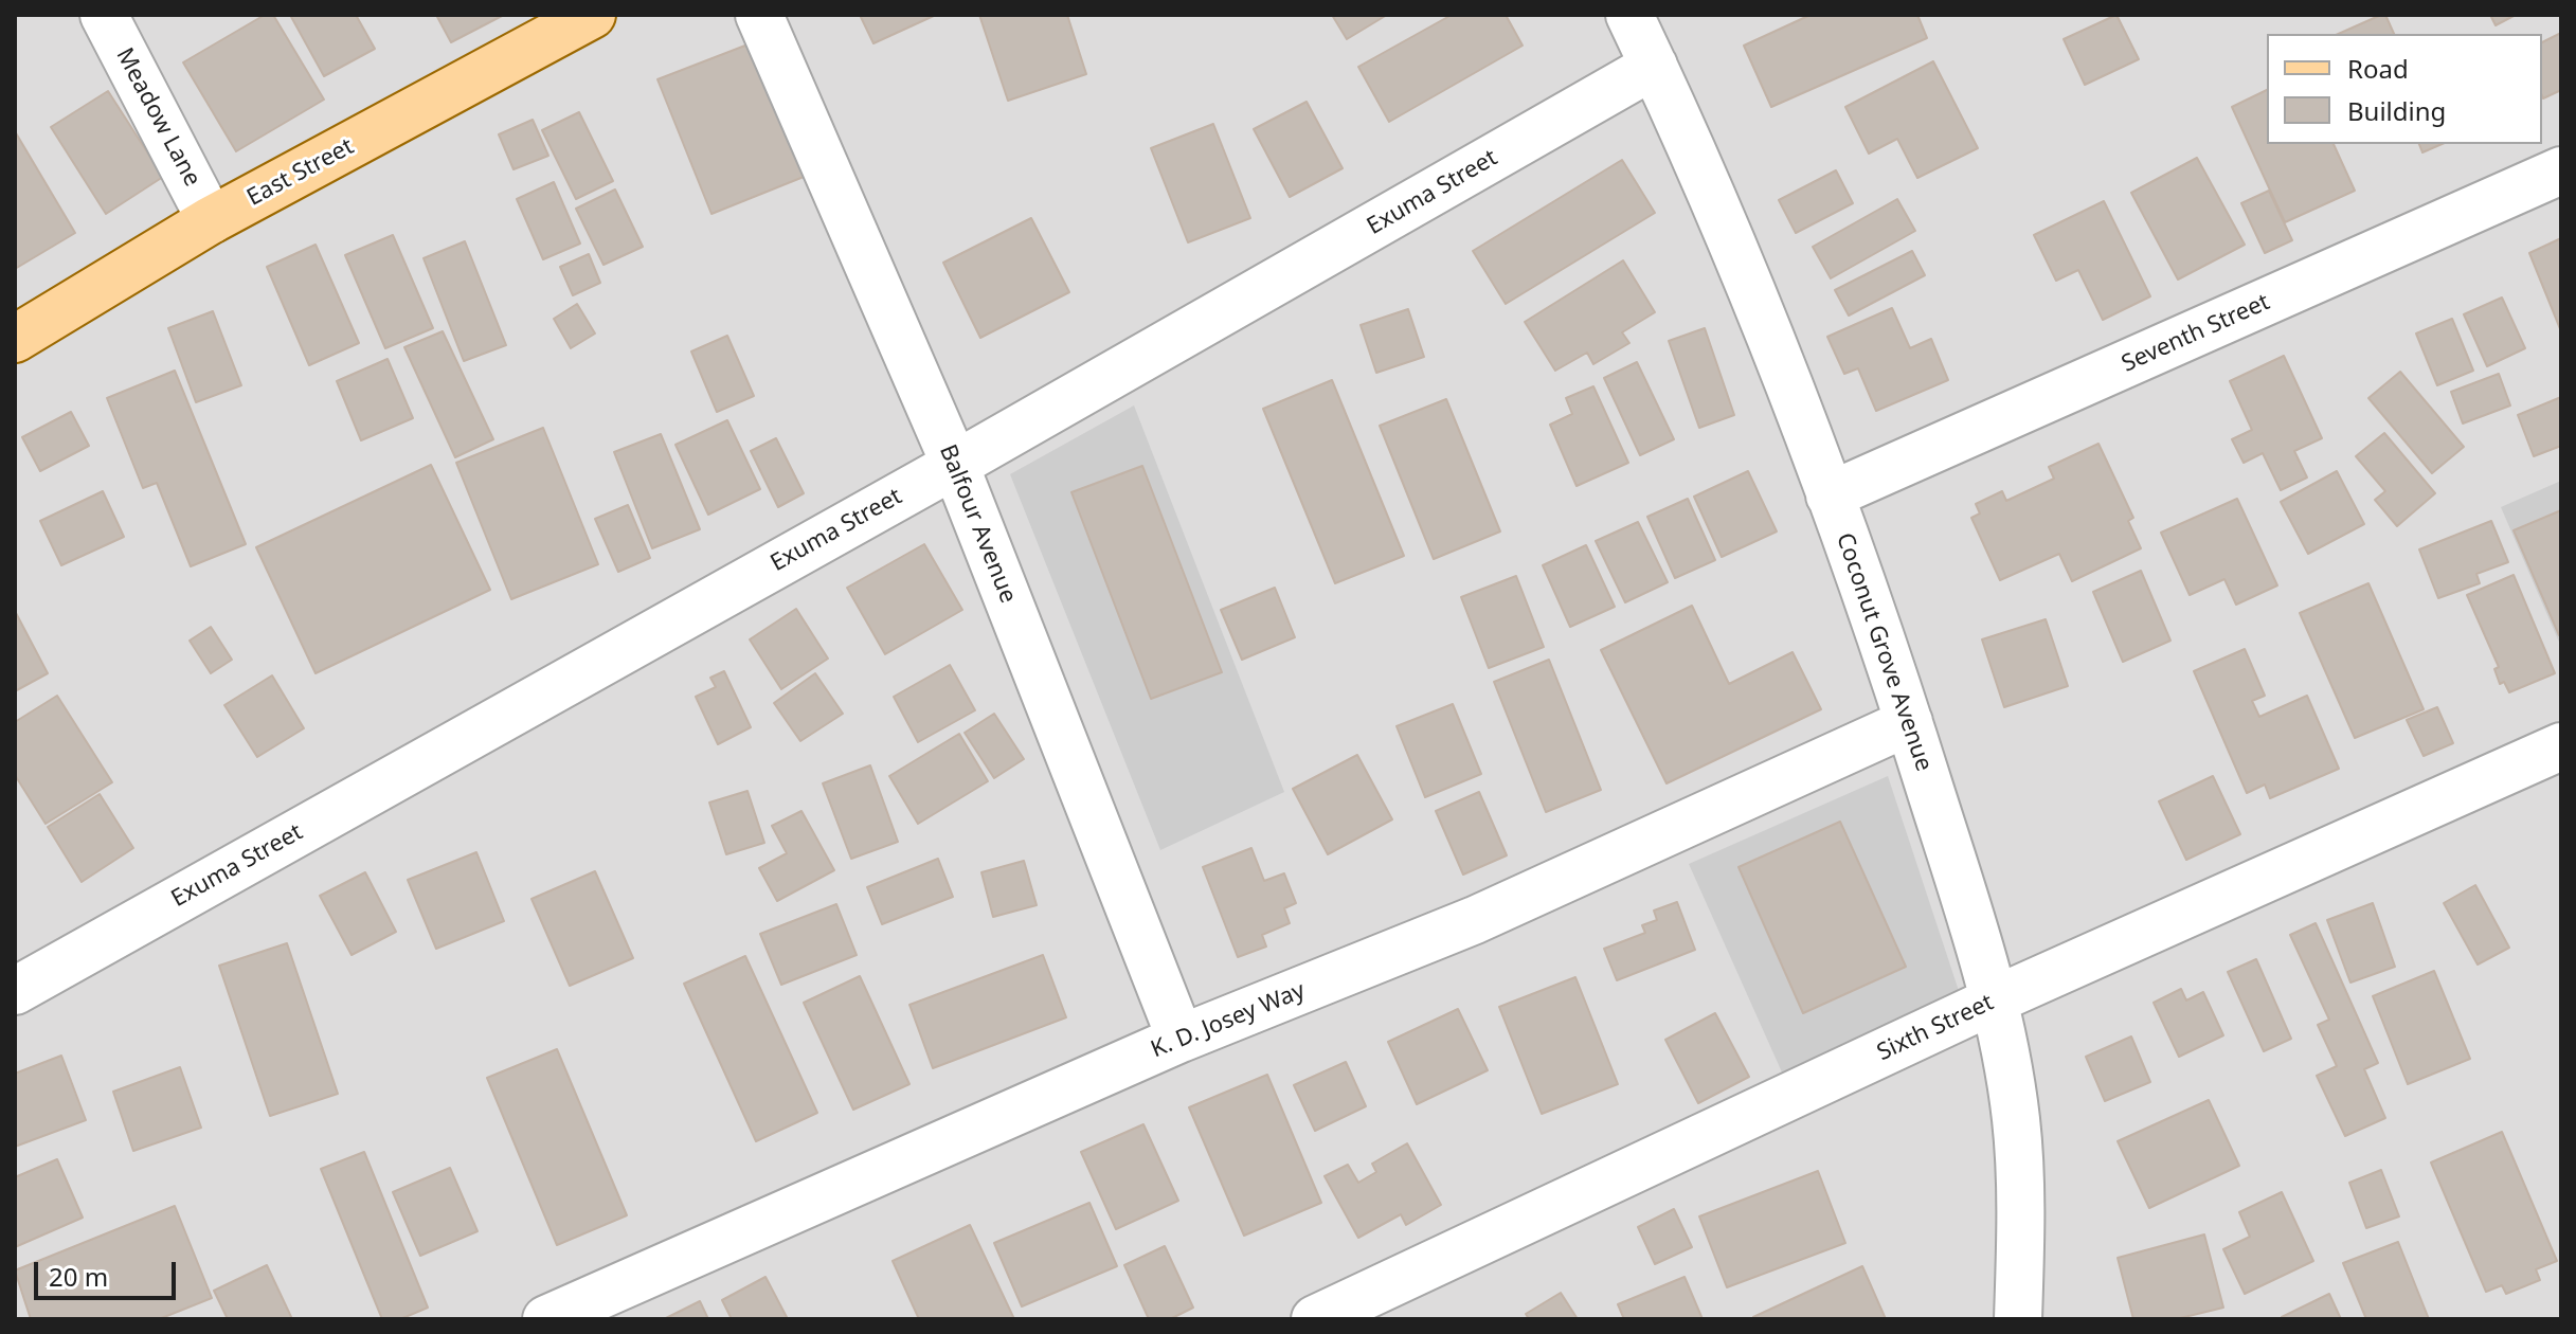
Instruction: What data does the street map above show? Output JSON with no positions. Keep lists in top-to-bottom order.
{
  "streets": {
    "main road": ["East Street"],
    "street": [
      "Meadow Lane",
      "Exuma Street",
      "Seventh Street",
      "Balfour Avenue",
      "Coconut Grove Avenue",
      "K. D. Josey Way",
      "Sixth Street"
    ]
  },
  "crossings": [
    ["Meadow Lane", "East Street"],
    ["Exuma Street", "Balfour Avenue"],
    ["Exuma Street", "Coconut Grove Avenue"],
    ["Seventh Street", "Coconut Grove Avenue"],
    ["Balfour Avenue", "K. D. Josey Way"],
    ["Coconut Grove Avenue", "K. D. Josey Way"],
    ["Coconut Grove Avenue", "Sixth Street"]
  ],
  "legend": ["Road", "Building"],
  "scale_bar": "20 m"
}
